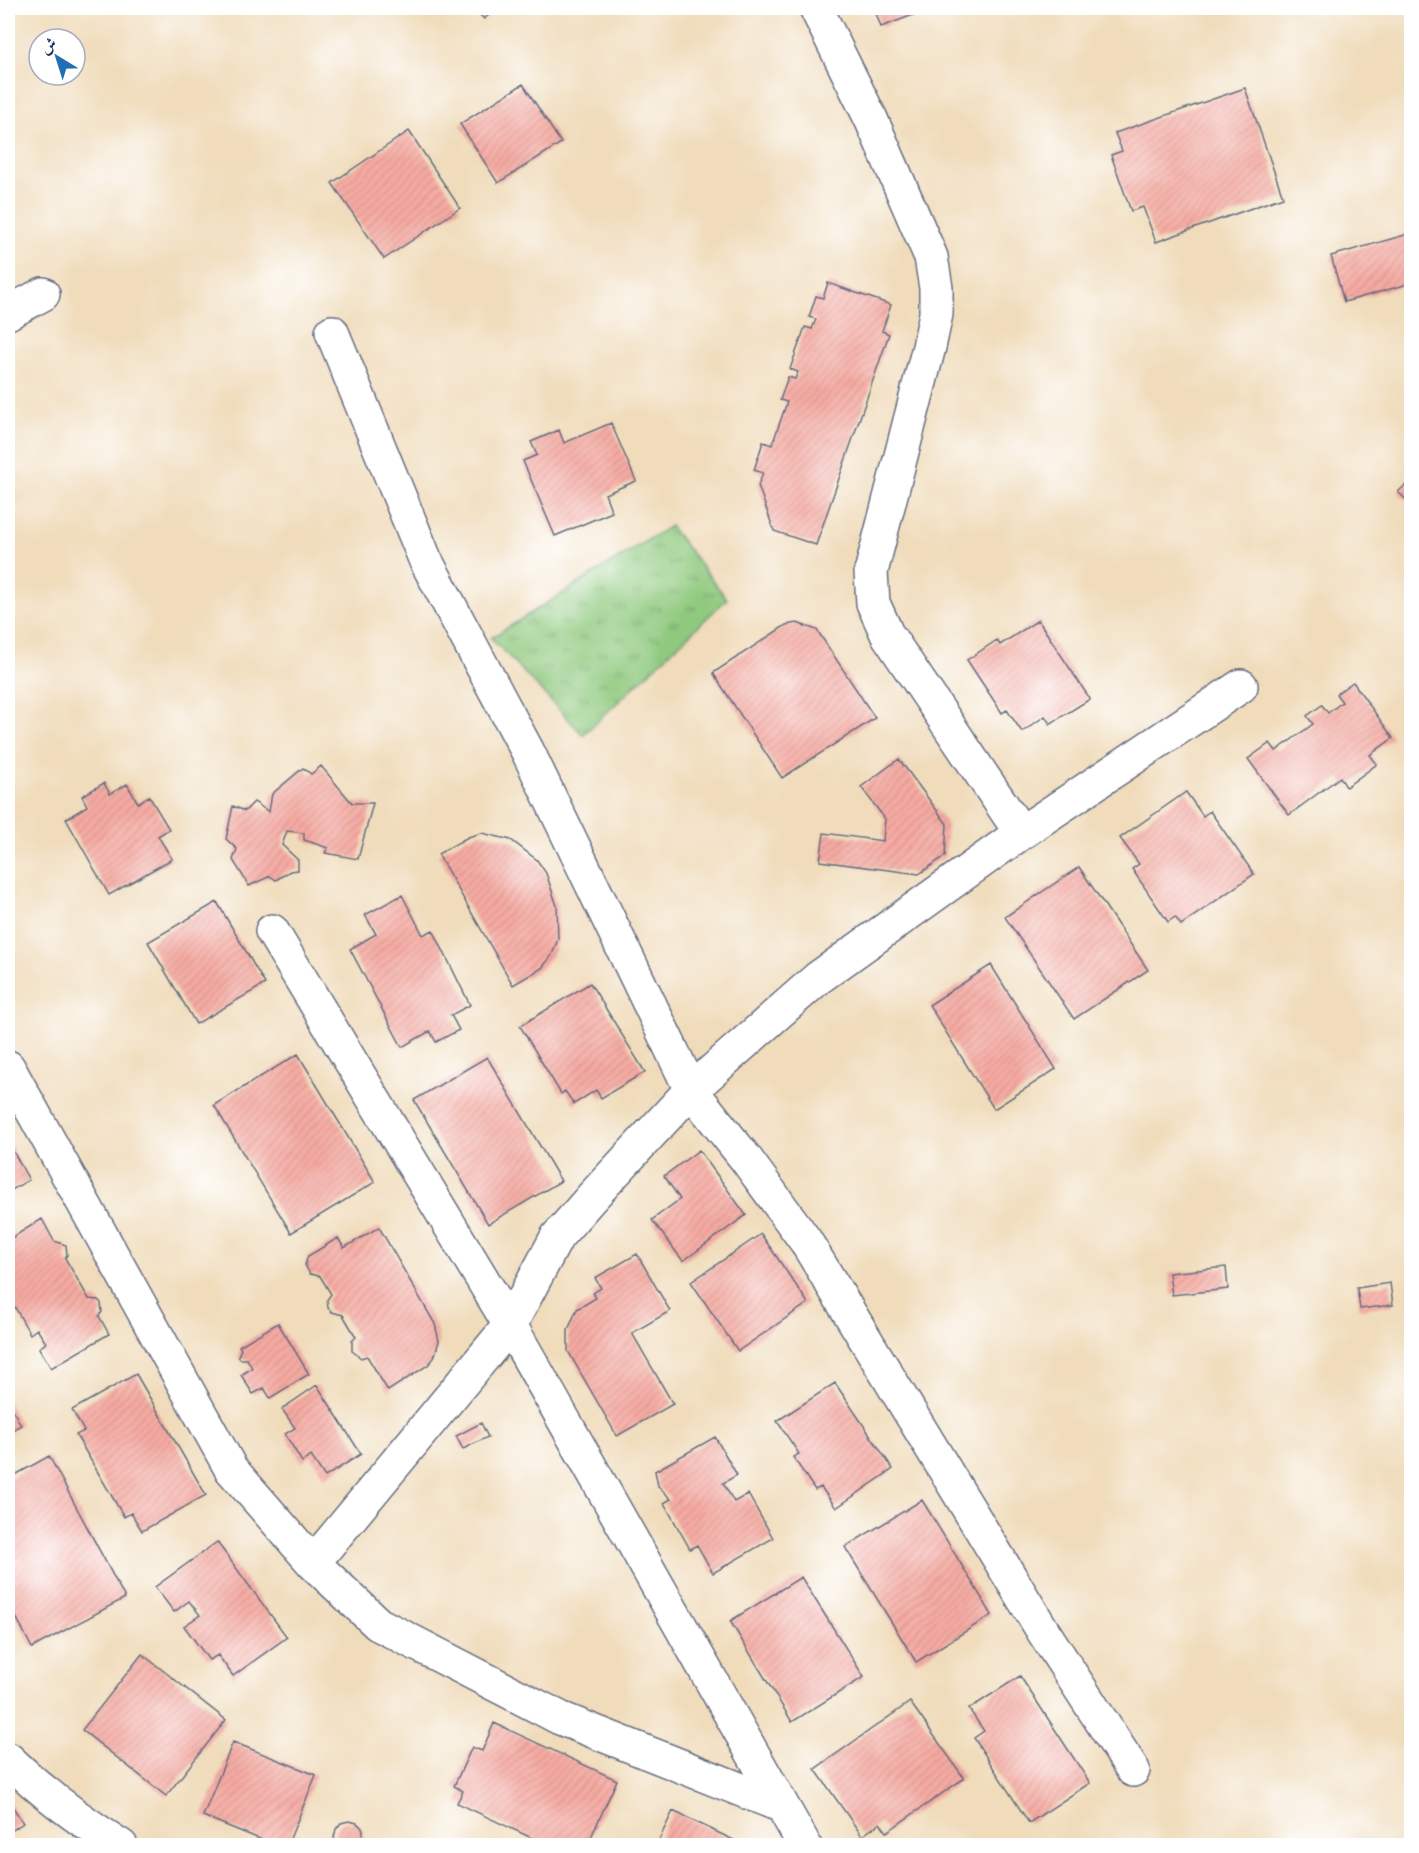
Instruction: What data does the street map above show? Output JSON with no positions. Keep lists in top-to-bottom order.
{
  "north": "top left"
}
